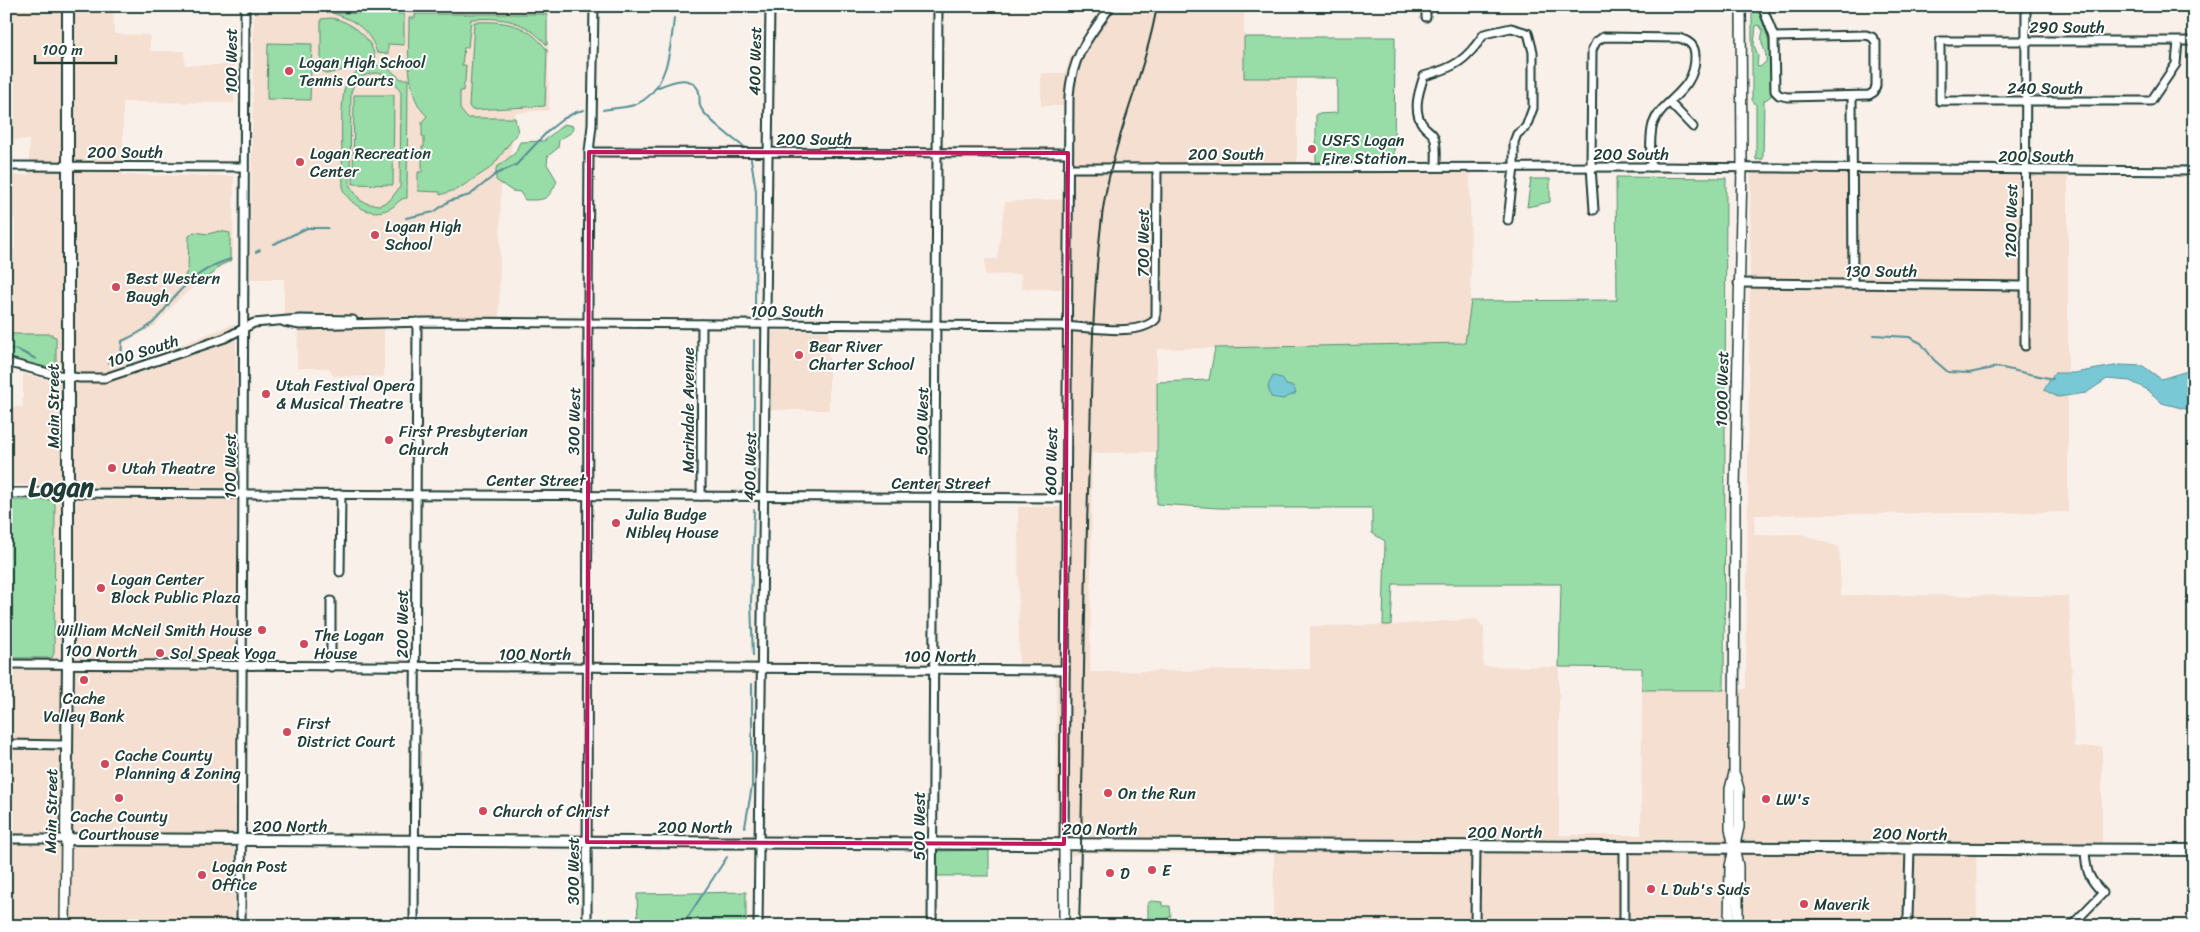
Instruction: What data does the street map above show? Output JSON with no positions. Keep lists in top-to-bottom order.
{
  "streets": {
    "highway": ["Main Street", "200 North"],
    "main road": ["1000 West", "600 West", "Center Street"],
    "street": [
      "290 South",
      "100 West",
      "400 West",
      "240 South",
      "200 South",
      "1200 West",
      "700 West",
      "130 South",
      "100 South",
      "Marindale Avenue",
      "300 West",
      "500 West",
      "200 West",
      "100 North"
    ]
  },
  "crossings": [
    ["290 South", "240 South"],
    ["290 South", "1200 West"],
    ["100 West", "200 South"],
    ["100 West", "100 South"],
    ["100 West", "Center Street"],
    ["100 West", "100 North"],
    ["100 West", "200 North"],
    ["400 West", "200 South"],
    ["400 West", "100 South"],
    ["400 West", "Center Street"],
    ["400 West", "100 North"],
    ["400 West", "200 North"],
    ["240 South", "1200 West"],
    ["200 South", "1200 West"],
    ["200 South", "700 West"],
    ["200 South", "1000 West"],
    ["200 South", "Main Street"],
    ["200 South", "300 West"],
    ["200 South", "500 West"],
    ["200 South", "600 West"],
    ["1200 West", "130 South"],
    ["700 West", "100 South"],
    ["130 South", "1000 West"],
    ["100 South", "Main Street"],
    ["100 South", "Marindale Avenue"],
    ["100 South", "300 West"],
    ["100 South", "500 West"],
    ["100 South", "600 West"],
    ["100 South", "200 West"],
    ["1000 West", "200 North"],
    ["Main Street", "Center Street"],
    ["Main Street", "100 North"],
    ["Main Street", "200 North"],
    ["Marindale Avenue", "Center Street"],
    ["300 West", "Center Street"],
    ["300 West", "100 North"],
    ["300 West", "200 North"],
    ["500 West", "Center Street"],
    ["500 West", "100 North"],
    ["500 West", "200 North"],
    ["600 West", "Center Street"],
    ["600 West", "100 North"],
    ["600 West", "200 North"],
    ["Center Street", "200 West"],
    ["200 West", "100 North"],
    ["200 West", "200 North"]
  ],
  "districts": ["Logan"],
  "places": [
    "Logan High School Tennis Courts",
    "USFS Logan Fire Station",
    "Logan Recreation Center",
    "Logan High School",
    "Best Western Baugh",
    "Bear River Charter School",
    "Utah Festival Opera & Musical Theatre",
    "First Presbyterian Church",
    "Utah Theatre",
    "Julia Budge Nibley House",
    "Logan Center Block Public Plaza",
    "William McNeil Smith House",
    "The Logan House",
    "Sol Speak Yoga",
    "Cache Valley Bank",
    "First District Court",
    "Cache County Planning & Zoning",
    "On the Run",
    "Cache County Courthouse",
    "LW's",
    "Church of Christ",
    "E",
    "D",
    "Logan Post Office",
    "L Dub's Suds",
    "Maverik"
  ],
  "scale_bar": "100 m"
}
